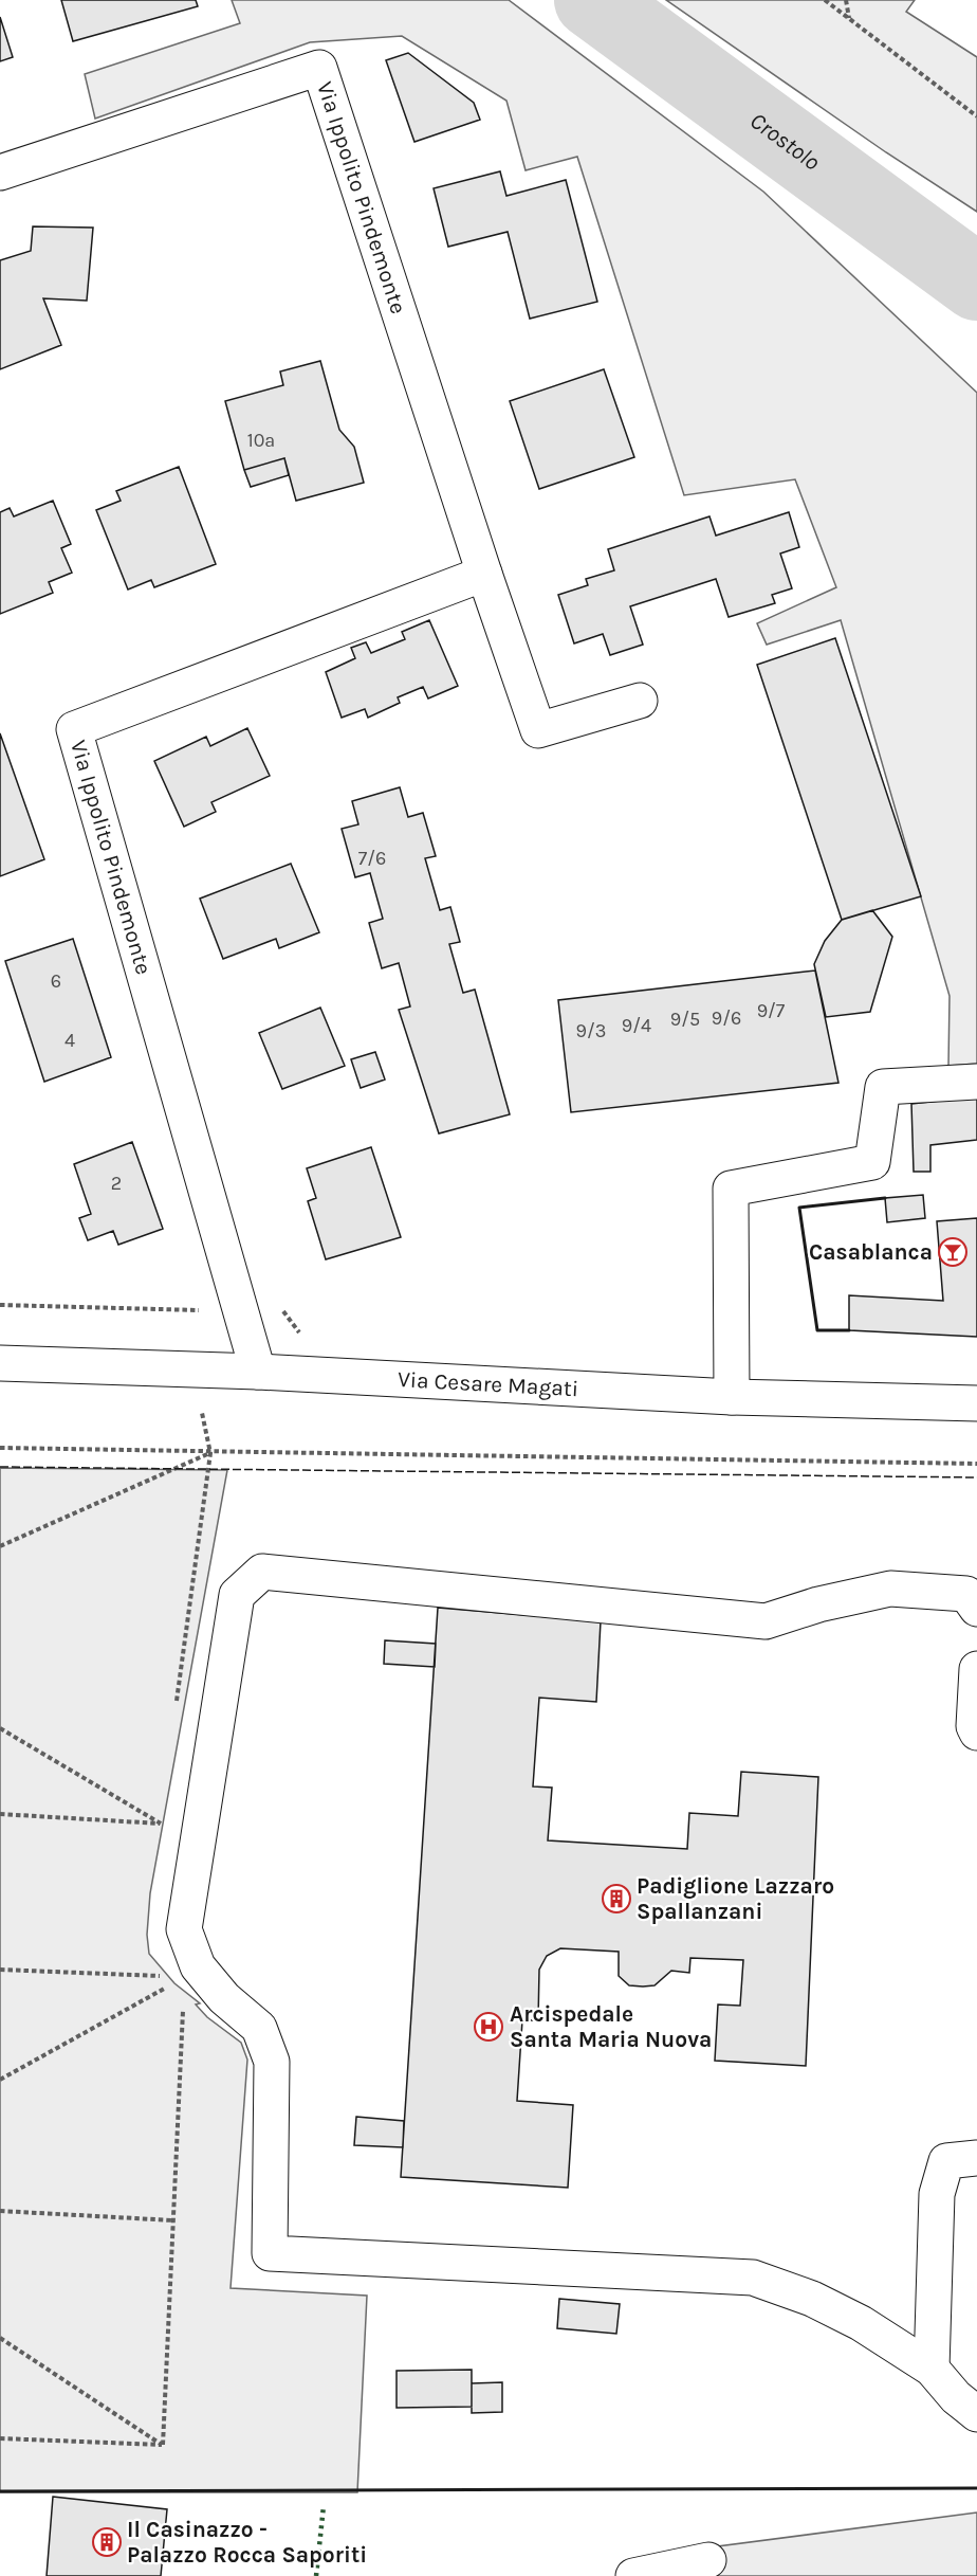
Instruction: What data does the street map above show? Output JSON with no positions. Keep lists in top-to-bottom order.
{
  "streets": {
    "street": ["Via Ippolito Pindemonte", "Via Cesare Magati"]
  },
  "crossings": [
    ["Via Ippolito Pindemonte", "Via Cesare Magati"]
  ],
  "water": ["Crostolo"],
  "places": {
    "bar": ["Casablanca"],
    "building": ["Padiglione Lazzaro Spallanzani", "Il Casinazzo - Palazzo Rocca Saporiti"],
    "hospital": ["Arcispedale Santa Maria Nuova"]
  },
  "house_numbers": [
    "10a",
    "7/6",
    "6",
    "9/7",
    "9/6",
    "9/5",
    "9/4",
    "9/3",
    "4",
    "2"
  ]
}
